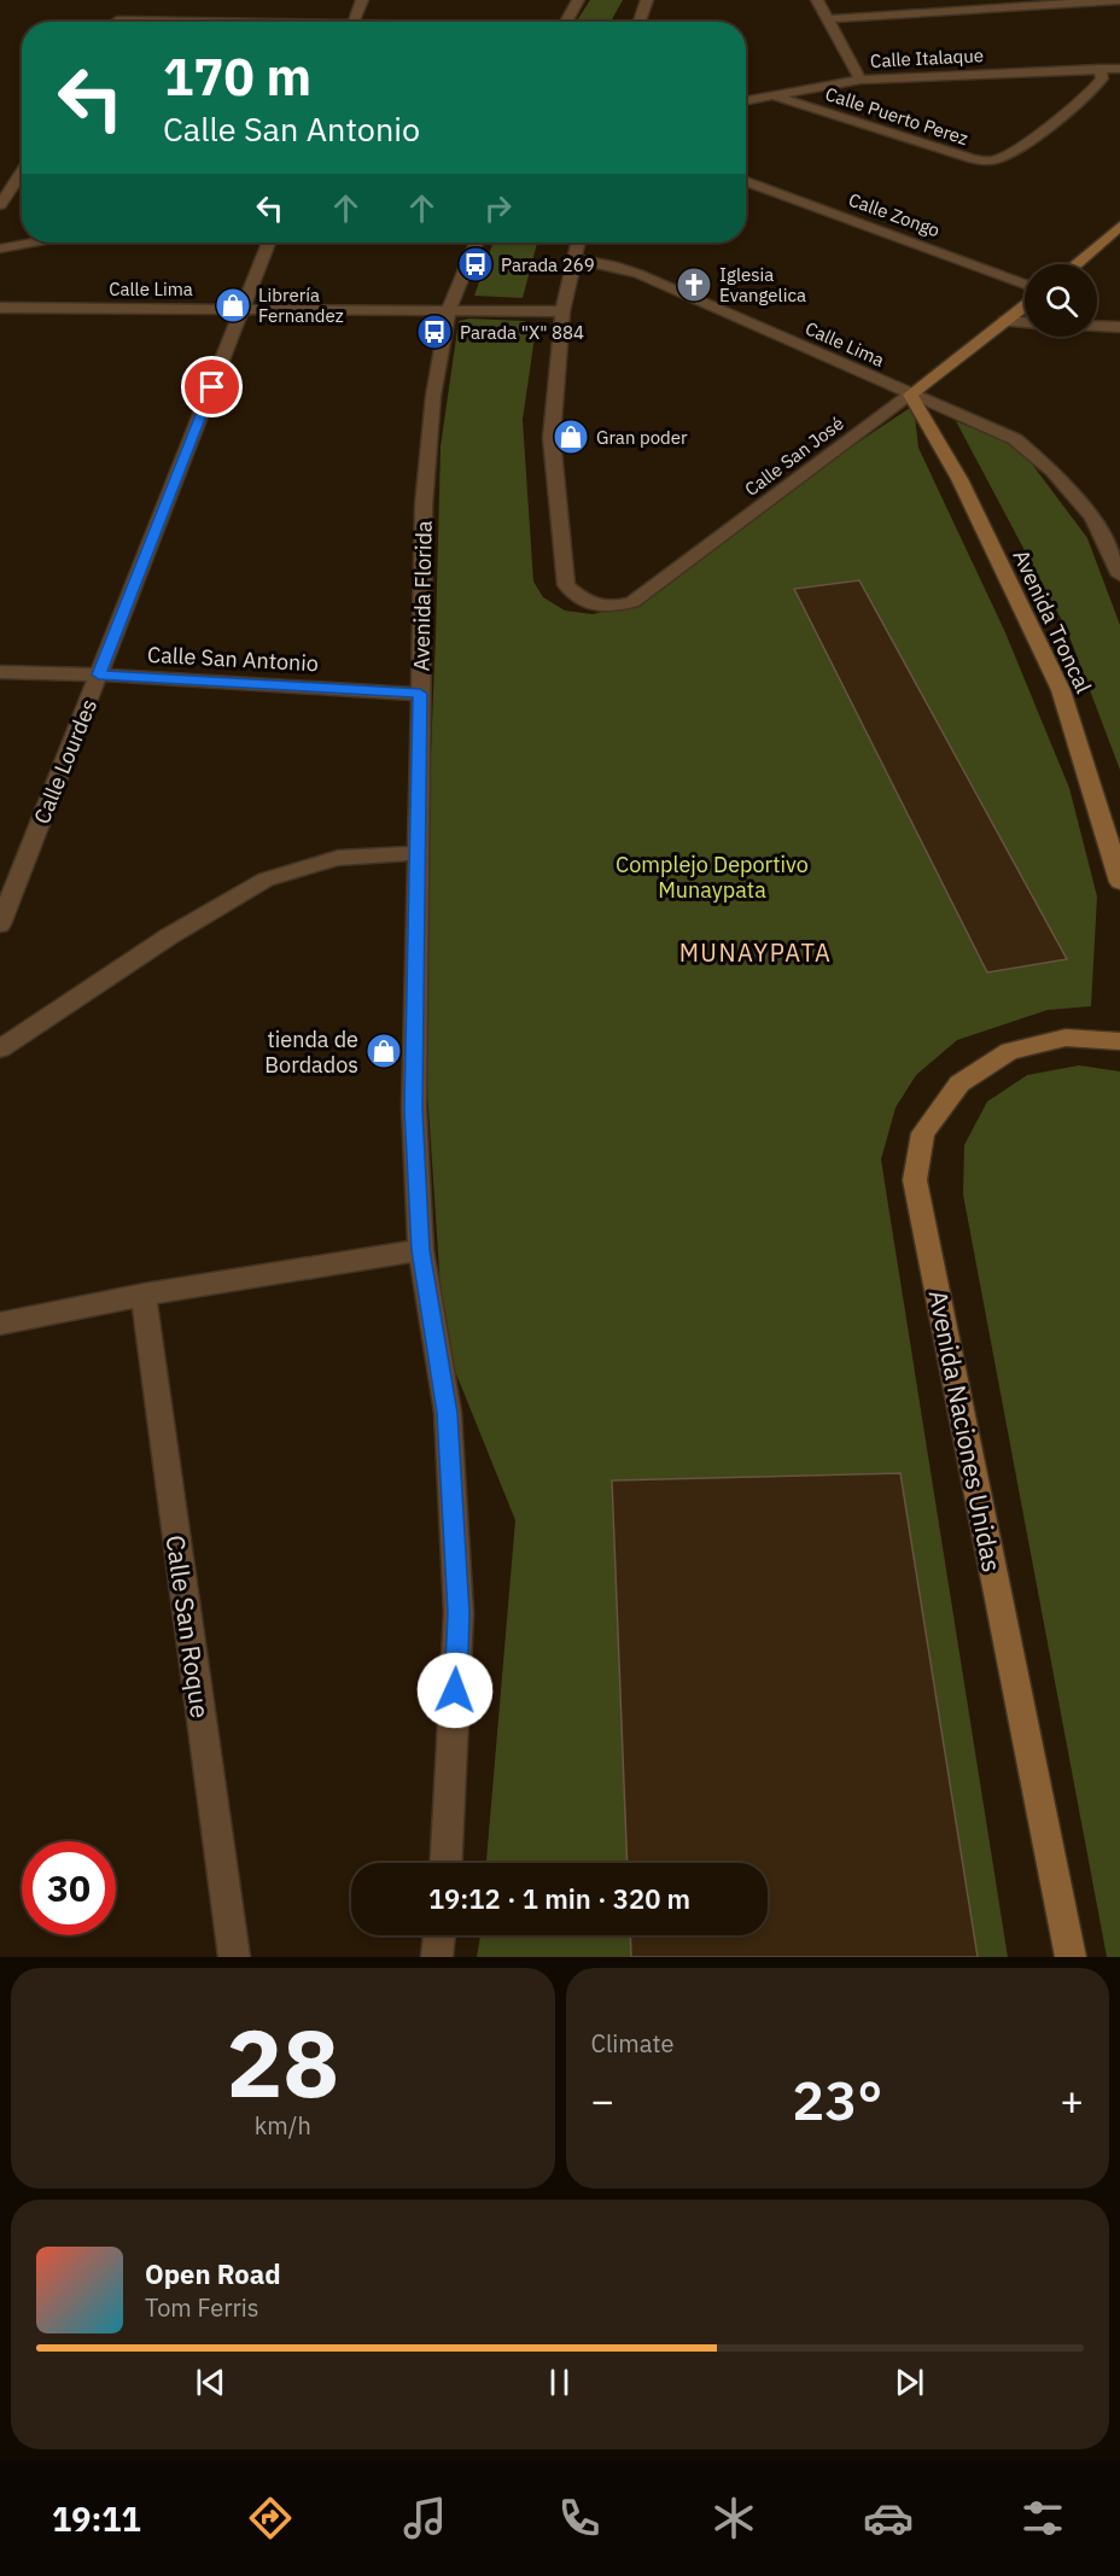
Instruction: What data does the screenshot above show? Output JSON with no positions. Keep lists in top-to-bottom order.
{
  "streets": {
    "street": [
      "Calle Italaque",
      "Calle Puerto Perez",
      "Calle Zongo",
      "Calle Lima",
      "Calle San José",
      "Avenida Florida",
      "Avenida Troncal",
      "Calle San Antonio",
      "Calle Lourdes",
      "Avenida Naciones Unidas",
      "Calle San Roque"
    ]
  },
  "crossings": [
    ["Calle Italaque", "Calle Puerto Perez"],
    ["Calle Lima", "Calle San José"],
    ["Calle Lima", "Avenida Florida"],
    ["Calle Lima", "Avenida Troncal"],
    ["Calle Lima", "Calle Lourdes"],
    ["Calle San José", "Avenida Troncal"],
    ["Avenida Florida", "Calle San Antonio"],
    ["Calle San Antonio", "Calle Lourdes"]
  ],
  "districts": ["MUNAYPATA"],
  "parks": ["Complejo Deportivo Munaypata"],
  "places": {
    "bus stop": ["Parada 269", "Parada \"X\" 884"],
    "church": ["Iglesia Evangelica"],
    "shop": ["Librería Fernandez", "Gran poder", "tienda de Bordados"]
  },
  "page": {
    "turn": ["170 m", "Calle San Antonio"],
    "limit": "30",
    "trip": "19:12 · 1 min · 320 m",
    "tile": [
      ["28", "km/h"],
      "Climate"
    ],
    "heat": ["−", "23°", "+"],
    "song": ["Open Road", "Tom Ferris"],
    "tabs": "19:11"
  }
}
